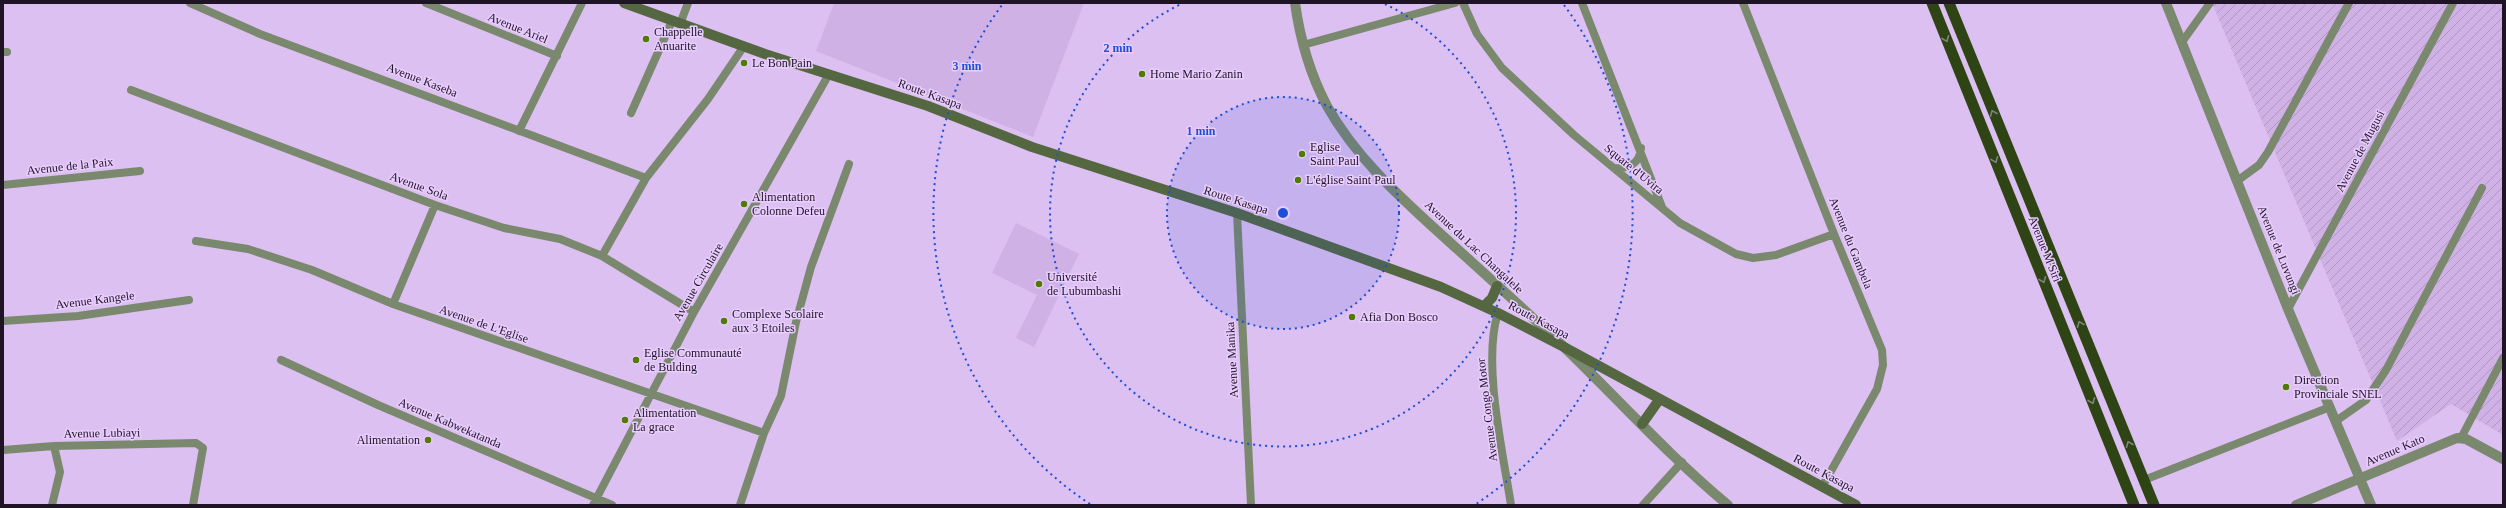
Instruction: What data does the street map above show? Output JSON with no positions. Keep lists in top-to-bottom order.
{
  "streets": {
    "highway": ["Avenue M'Siri"],
    "main road": ["Route Kasapa"],
    "street": [
      "Avenue Ariel",
      "Avenue Kaseba",
      "Avenue de Mugusi",
      "Avenue de la Paix",
      "Square d'Uvira",
      "Avenue Sola",
      "Avenue du Gambela",
      "Avenue du Lac Changalele",
      "Avenue de Luvungi",
      "Avenue Circulaire",
      "Avenue Kangele",
      "Avenue de L'Eglise",
      "Avenue Manika",
      "Avenue Congo Motor",
      "Avenue Kabwekatanda",
      "Avenue Lubiayi",
      "Avenue Kato"
    ]
  },
  "crossings": [
    ["Route Kasapa", "Avenue du Gambela"],
    ["Route Kasapa", "Avenue du Lac Changalele"],
    ["Route Kasapa", "Avenue Circulaire"],
    ["Route Kasapa", "Avenue Manika"],
    ["Route Kasapa", "Avenue Congo Motor"],
    ["Avenue de Mugusi", "Avenue de Luvungi"],
    ["Avenue Sola", "Avenue Circulaire"],
    ["Avenue de Luvungi", "Avenue Kato"],
    ["Avenue Circulaire", "Avenue de L'Eglise"],
    ["Avenue Circulaire", "Avenue Kabwekatanda"]
  ],
  "places": [
    "Chappelle Anuarite",
    "Le Bon Pain",
    "Home Mario Zanin",
    "Eglise Saint Paul",
    "L'église Saint Paul",
    "Alimentation Colonne Defeu",
    "Université de Lubumbashi",
    "Afia Don Bosco",
    "Complexe Scolaire aux 3 Etoiles",
    "Eglise Communauté de Bulding",
    "Direction Provinciale SNEL",
    "Alimentation La grace",
    "Alimentation"
  ],
  "rings": ["2 min", "3 min", "1 min"]
}
